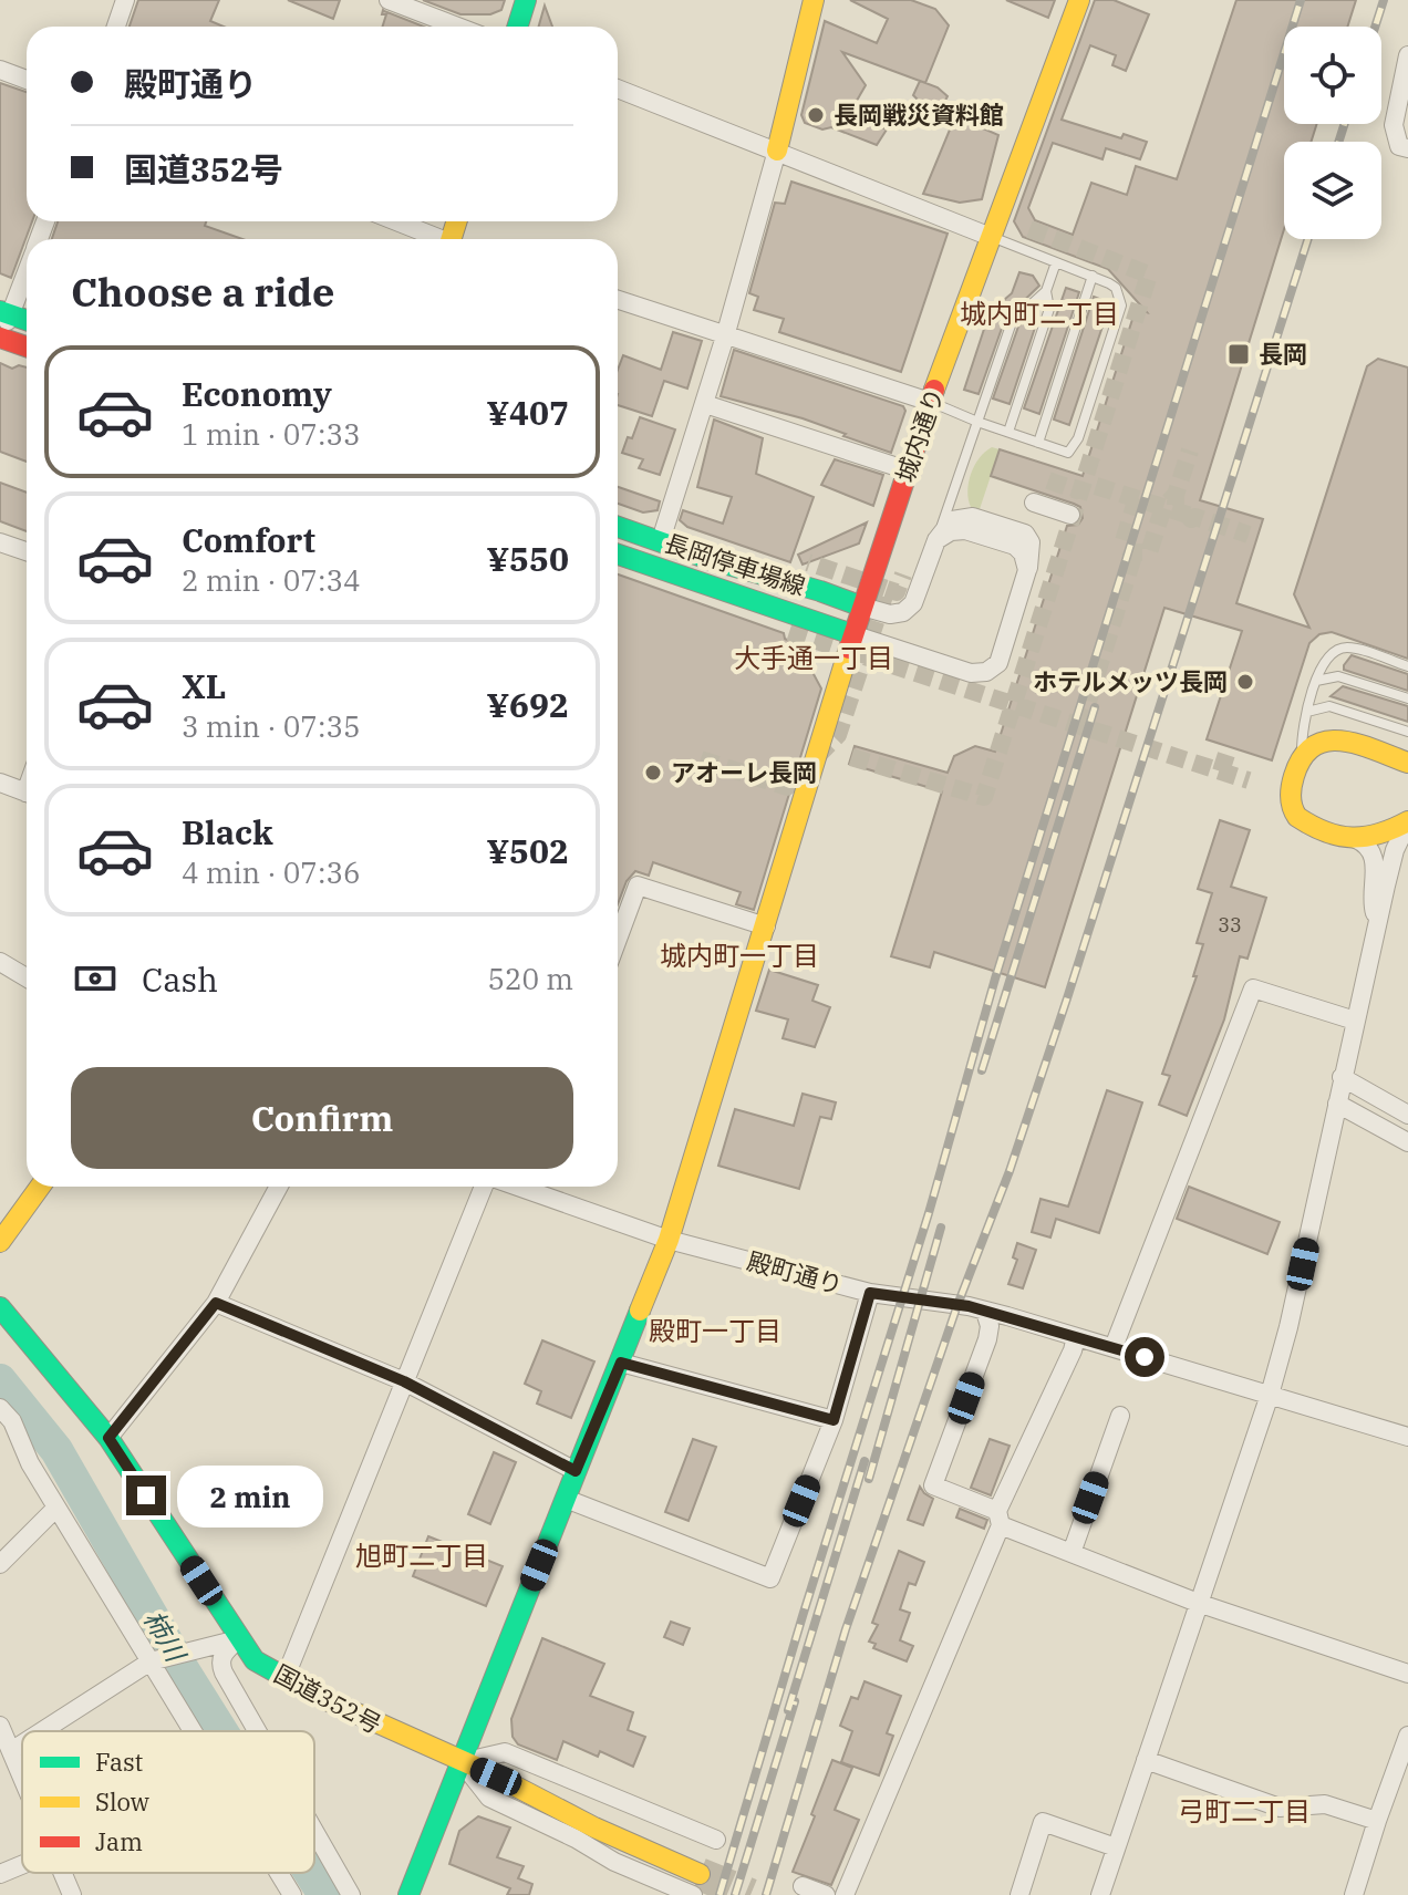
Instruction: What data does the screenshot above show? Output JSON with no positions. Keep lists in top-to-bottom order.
{
  "streets": {
    "main road": ["城内通り", "長岡停車場線", "国道352号"],
    "street": ["殿町通り"]
  },
  "crossings": [
    ["城内通り", "長岡停車場線"],
    ["城内通り", "殿町通り"],
    ["城内通り", "国道352号"]
  ],
  "districts": [
    "城内町二丁目",
    "大手通一丁目",
    "城内町一丁目",
    "殿町一丁目",
    "旭町二丁目",
    "弓町二丁目"
  ],
  "water": ["柿川"],
  "places": {
    "other": ["長岡戦災資料館", "ホテルメッツ長岡", "アオーレ長岡"],
    "transit": ["長岡"]
  },
  "house_numbers": ["33"],
  "legend": ["Fast", "Slow", "Jam"],
  "page": {
    "banner": ["殿町通り", "国道352号"],
    "heading": "Choose a ride",
    "list": [
      {
        "name": "Economy",
        "note": "1 min · 07:33",
        "value": "¥407"
      },
      {
        "name": "Comfort",
        "note": "2 min · 07:34",
        "value": "¥550"
      },
      {
        "name": "XL",
        "note": "3 min · 07:35",
        "value": "¥692"
      },
      {
        "name": "Black",
        "note": "4 min · 07:36",
        "value": "¥502"
      }
    ],
    "pay": ["Cash", "520 m"],
    "buttons": "Confirm",
    "bubble": "2 min"
  }
}
